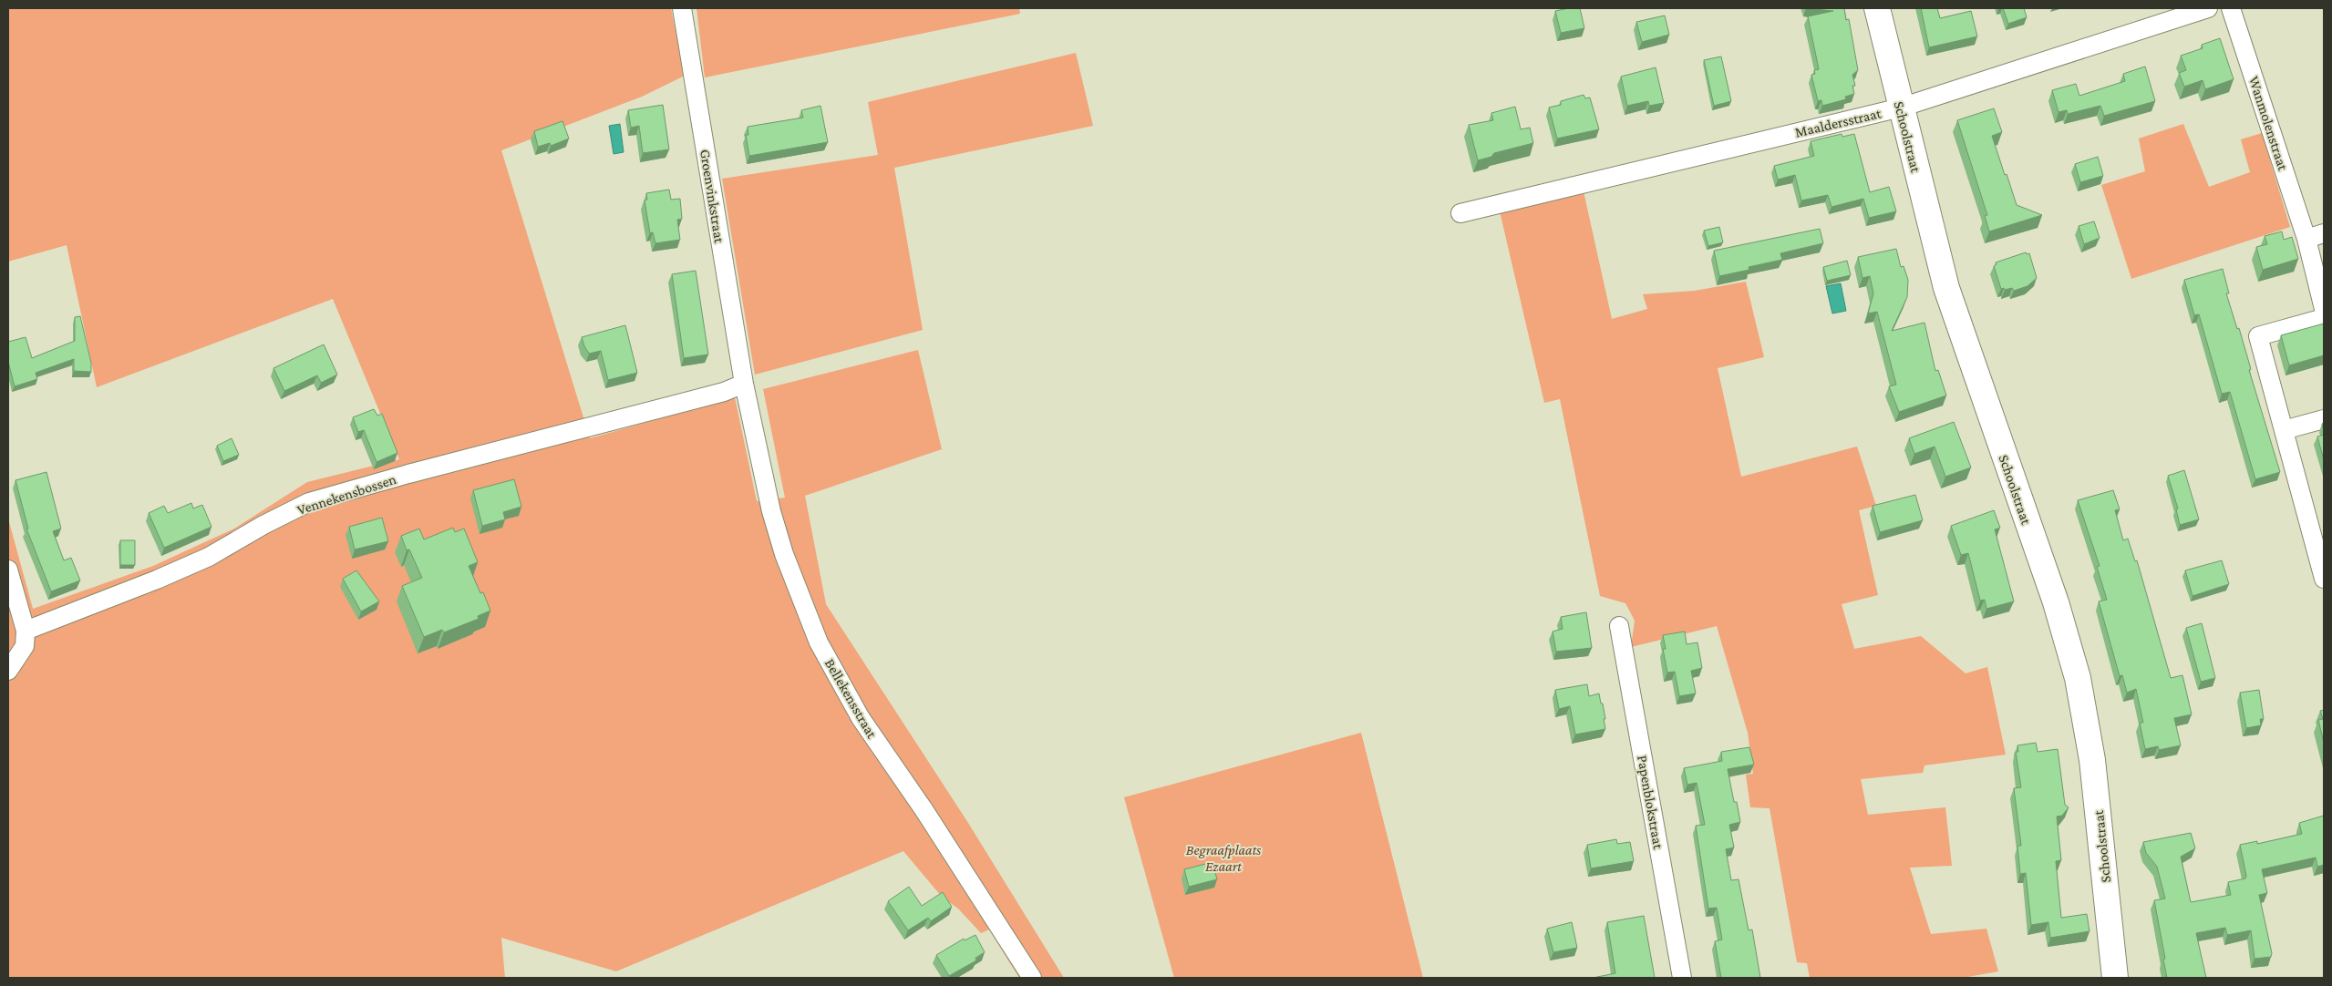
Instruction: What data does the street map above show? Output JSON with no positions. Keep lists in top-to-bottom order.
{
  "streets": {
    "street": [
      "Maaldersstraat",
      "Wanmolenstraat",
      "Schoolstraat",
      "Groenvinkstraat",
      "Vennekensbossen",
      "Bellekensstraat",
      "Papenblokstraat"
    ]
  },
  "crossings": [
    ["Maaldersstraat", "Schoolstraat"],
    ["Groenvinkstraat", "Vennekensbossen"],
    ["Groenvinkstraat", "Bellekensstraat"],
    ["Vennekensbossen", "Bellekensstraat"]
  ],
  "parks": ["Begraafplaats Ezaart"]
}
